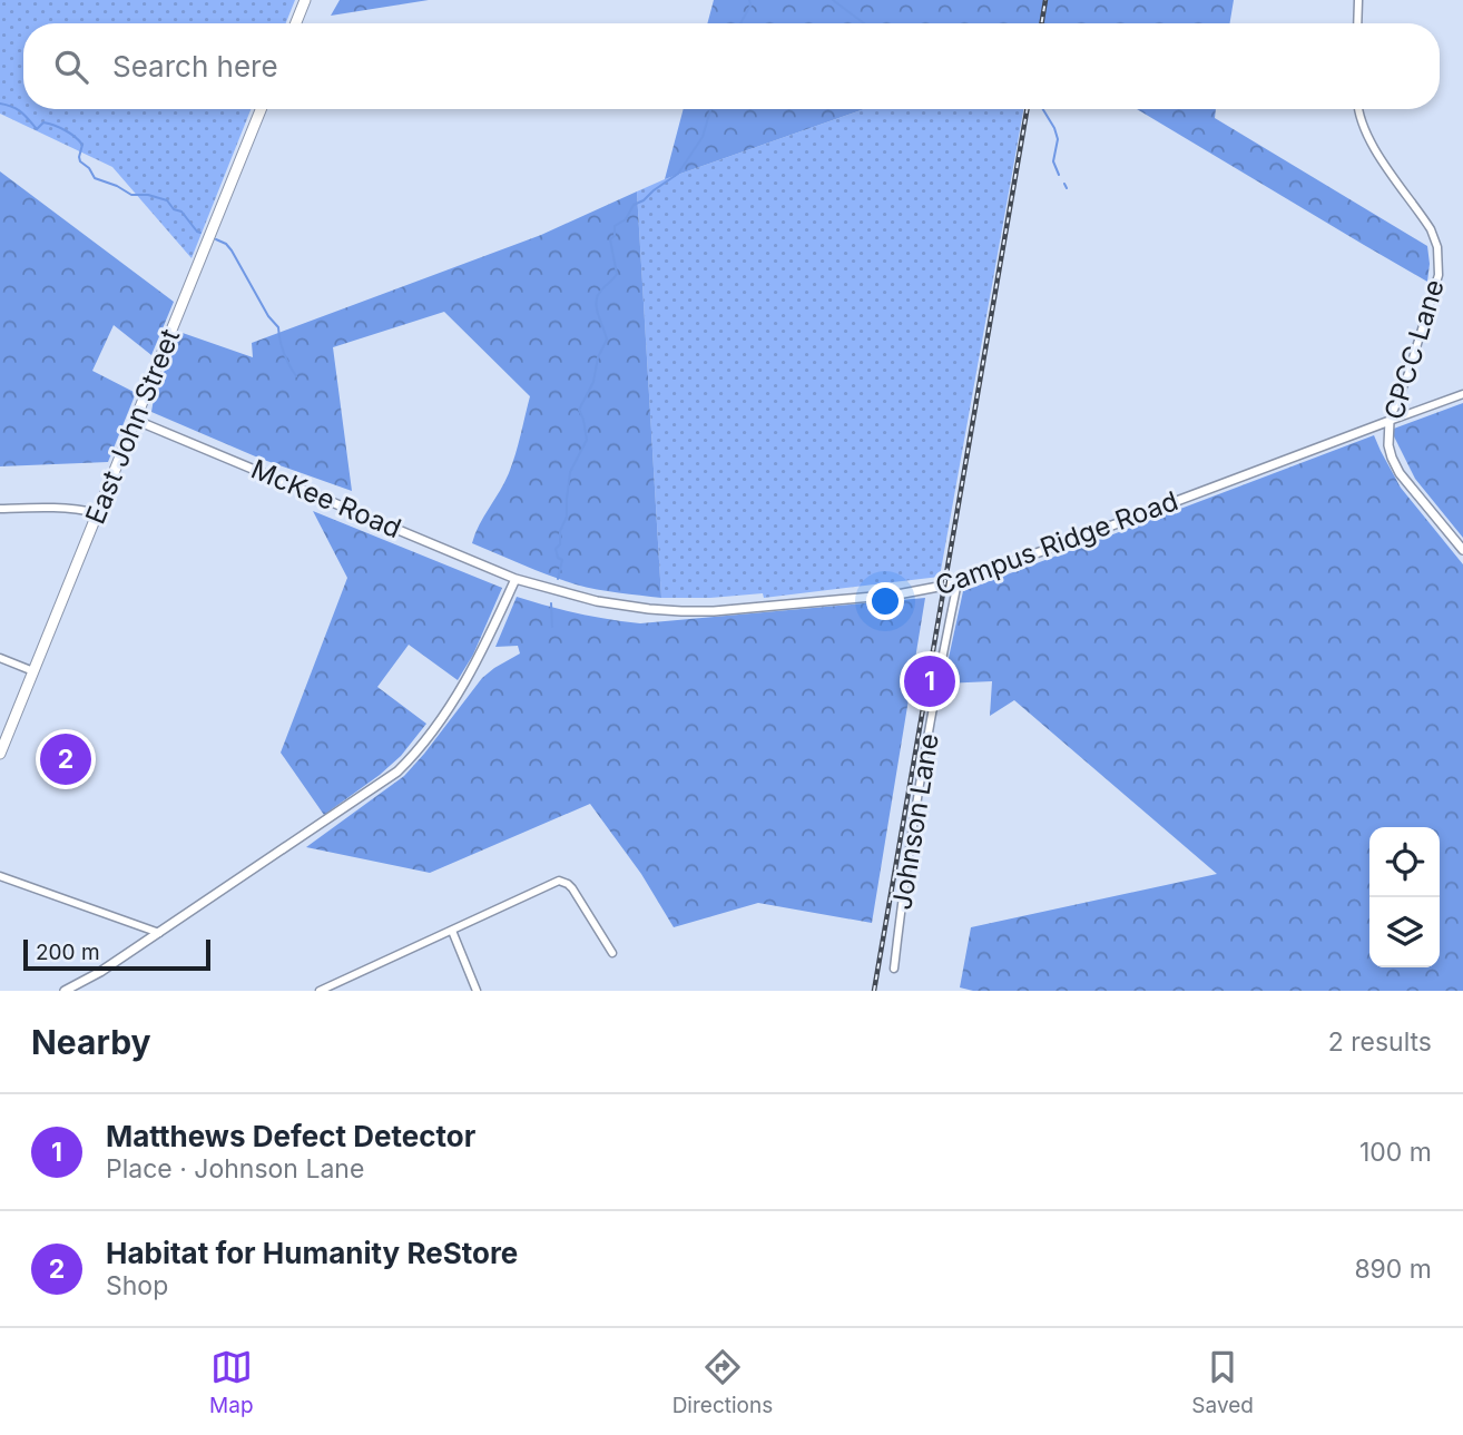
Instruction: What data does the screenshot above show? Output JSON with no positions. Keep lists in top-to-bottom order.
{
  "streets": {
    "main road": ["East John Street"],
    "street": [
      "CPCC Lane",
      "McKee Road",
      "Campus Ridge Road",
      "Johnson Lane"
    ]
  },
  "crossings": [
    ["CPCC Lane", "Campus Ridge Road"],
    ["East John Street", "McKee Road"],
    ["McKee Road", "Campus Ridge Road"],
    ["Campus Ridge Road", "Johnson Lane"]
  ],
  "scale_bar": "200 m",
  "page": {
    "search": "Search here",
    "pins": ["1", "2"],
    "scale": "200 m",
    "heading": ["Nearby", "2 results"],
    "list": [
      {
        "mark": "1",
        "name": "Matthews Defect Detector",
        "note": "Place · Johnson Lane",
        "value": "100 m"
      },
      {
        "mark": "2",
        "name": "Habitat for Humanity ReStore",
        "note": "Shop",
        "value": "890 m"
      }
    ],
    "nav": ["Map", "Directions", "Saved"]
  }
}
